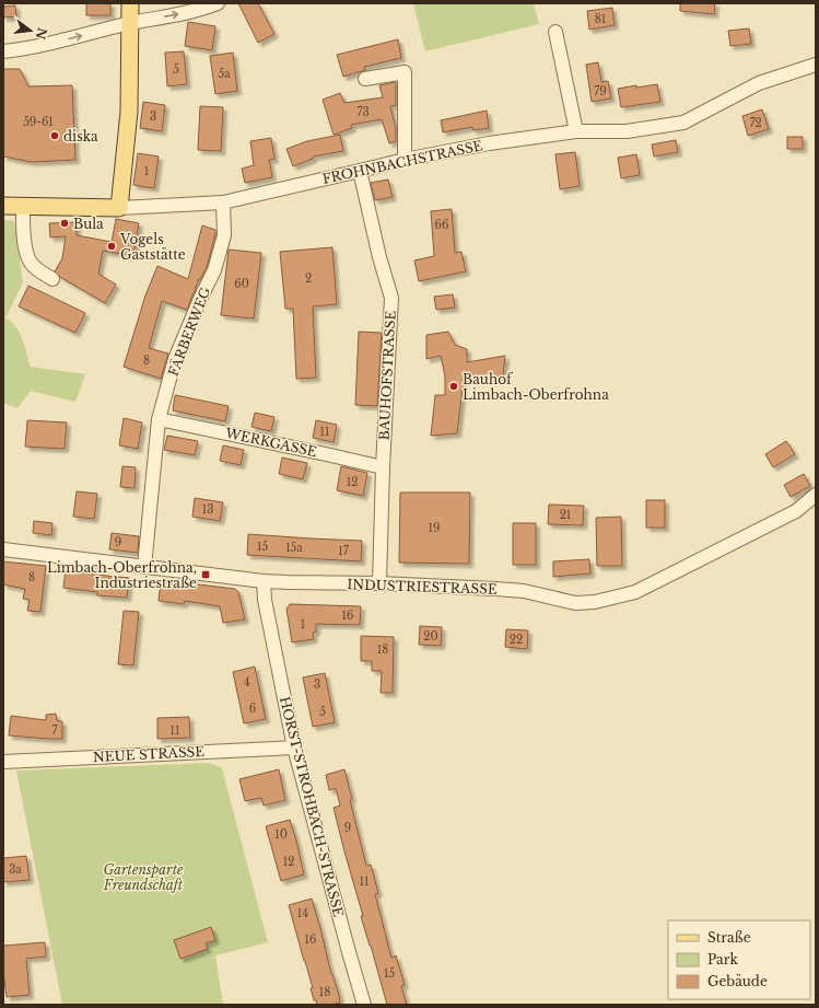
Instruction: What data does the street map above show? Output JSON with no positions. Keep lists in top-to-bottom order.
{
  "streets": {
    "main road": ["FROHNBACHSTRASSE"],
    "street": [
      "FÄRBERWEG",
      "BAUHOFSTRASSE",
      "WERKGASSE",
      "INDUSTRIESTRASSE",
      "NEUE STRASSE",
      "HORST-STROHBACH-STRASSE"
    ]
  },
  "crossings": [
    ["FROHNBACHSTRASSE", "FÄRBERWEG"],
    ["FROHNBACHSTRASSE", "BAUHOFSTRASSE"],
    ["FÄRBERWEG", "WERKGASSE"],
    ["FÄRBERWEG", "INDUSTRIESTRASSE"],
    ["BAUHOFSTRASSE", "WERKGASSE"],
    ["BAUHOFSTRASSE", "INDUSTRIESTRASSE"],
    ["INDUSTRIESTRASSE", "HORST-STROHBACH-STRASSE"],
    ["NEUE STRASSE", "HORST-STROHBACH-STRASSE"]
  ],
  "parks": ["Gartensparte Freundschaft"],
  "places": {
    "other": [
      "diska",
      "Bula",
      "Vogels Gaststätte",
      "Bauhof Limbach-Oberfrohna"
    ],
    "transit": ["Limbach-Oberfrohna, Industriestraße"]
  },
  "house_numbers": [
    "81",
    "5",
    "5a",
    "79",
    "73",
    "3",
    "59-61",
    "72",
    "1",
    "66",
    "2",
    "60",
    "8",
    "11",
    "12",
    "13",
    "21",
    "19",
    "9",
    "15",
    "15a",
    "17",
    "8",
    "16",
    "1",
    "20",
    "22",
    "18",
    "4",
    "3",
    "6",
    "5",
    "7",
    "11",
    "9",
    "10",
    "12",
    "3a",
    "11",
    "14",
    "16",
    "15",
    "18"
  ],
  "legend": ["Straße", "Park", "Gebäude"],
  "north": "right"
}
